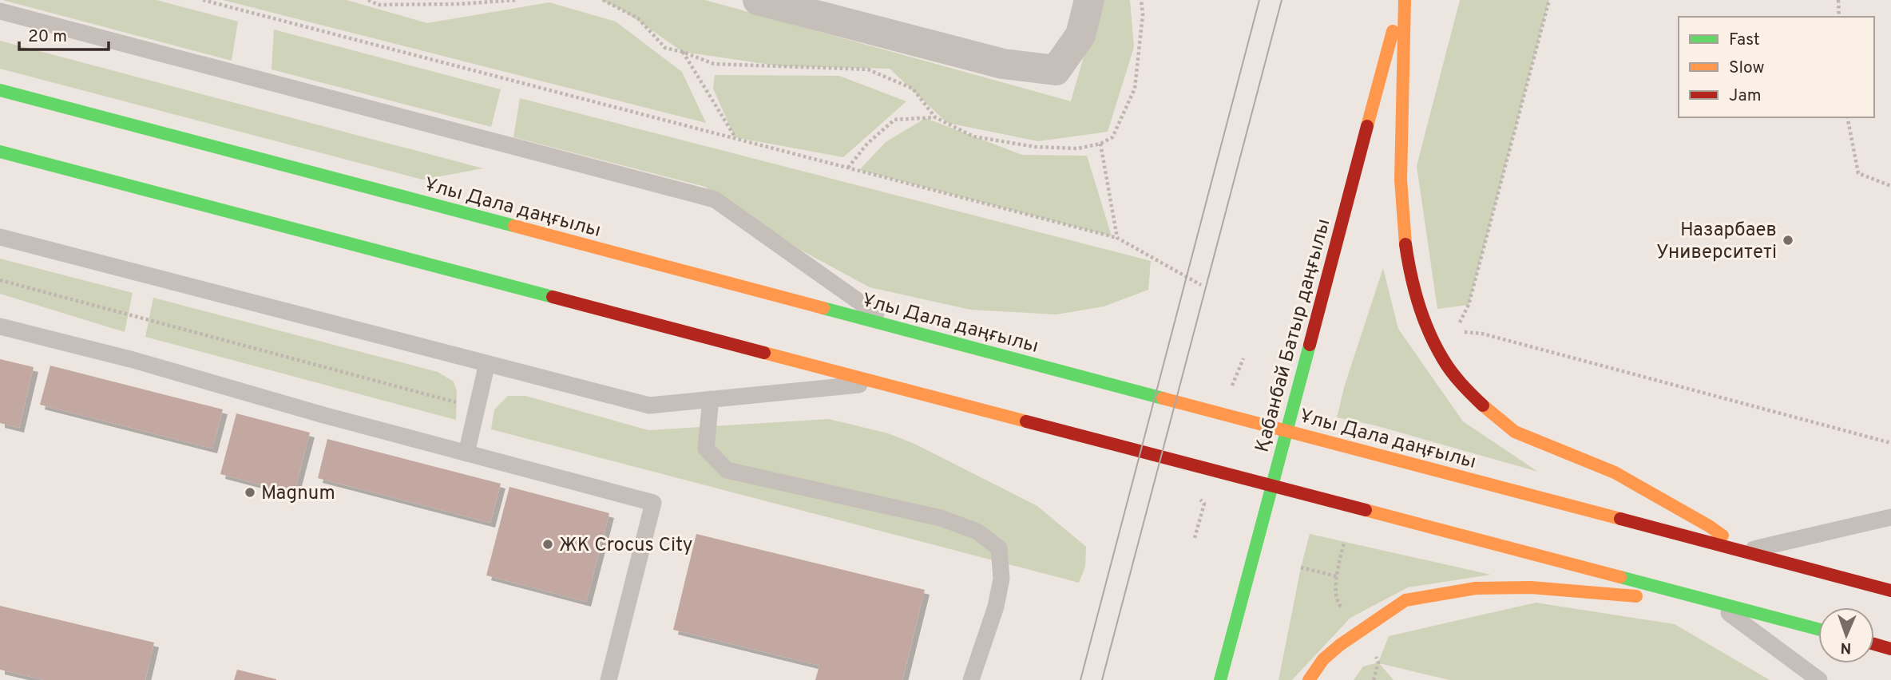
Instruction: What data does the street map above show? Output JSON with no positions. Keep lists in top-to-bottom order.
{
  "streets": {
    "main road": ["Ұлы Дала даңғылы", "Қабанбай Батыр даңғылы"]
  },
  "crossings": [
    ["Ұлы Дала даңғылы", "Қабанбай Батыр даңғылы"]
  ],
  "places": ["Назарбаев Университеті", "Magnum", "ЖК Crocus City"],
  "legend": ["Fast", "Slow", "Jam"],
  "scale_bar": "20 m",
  "north": "bottom"
}
